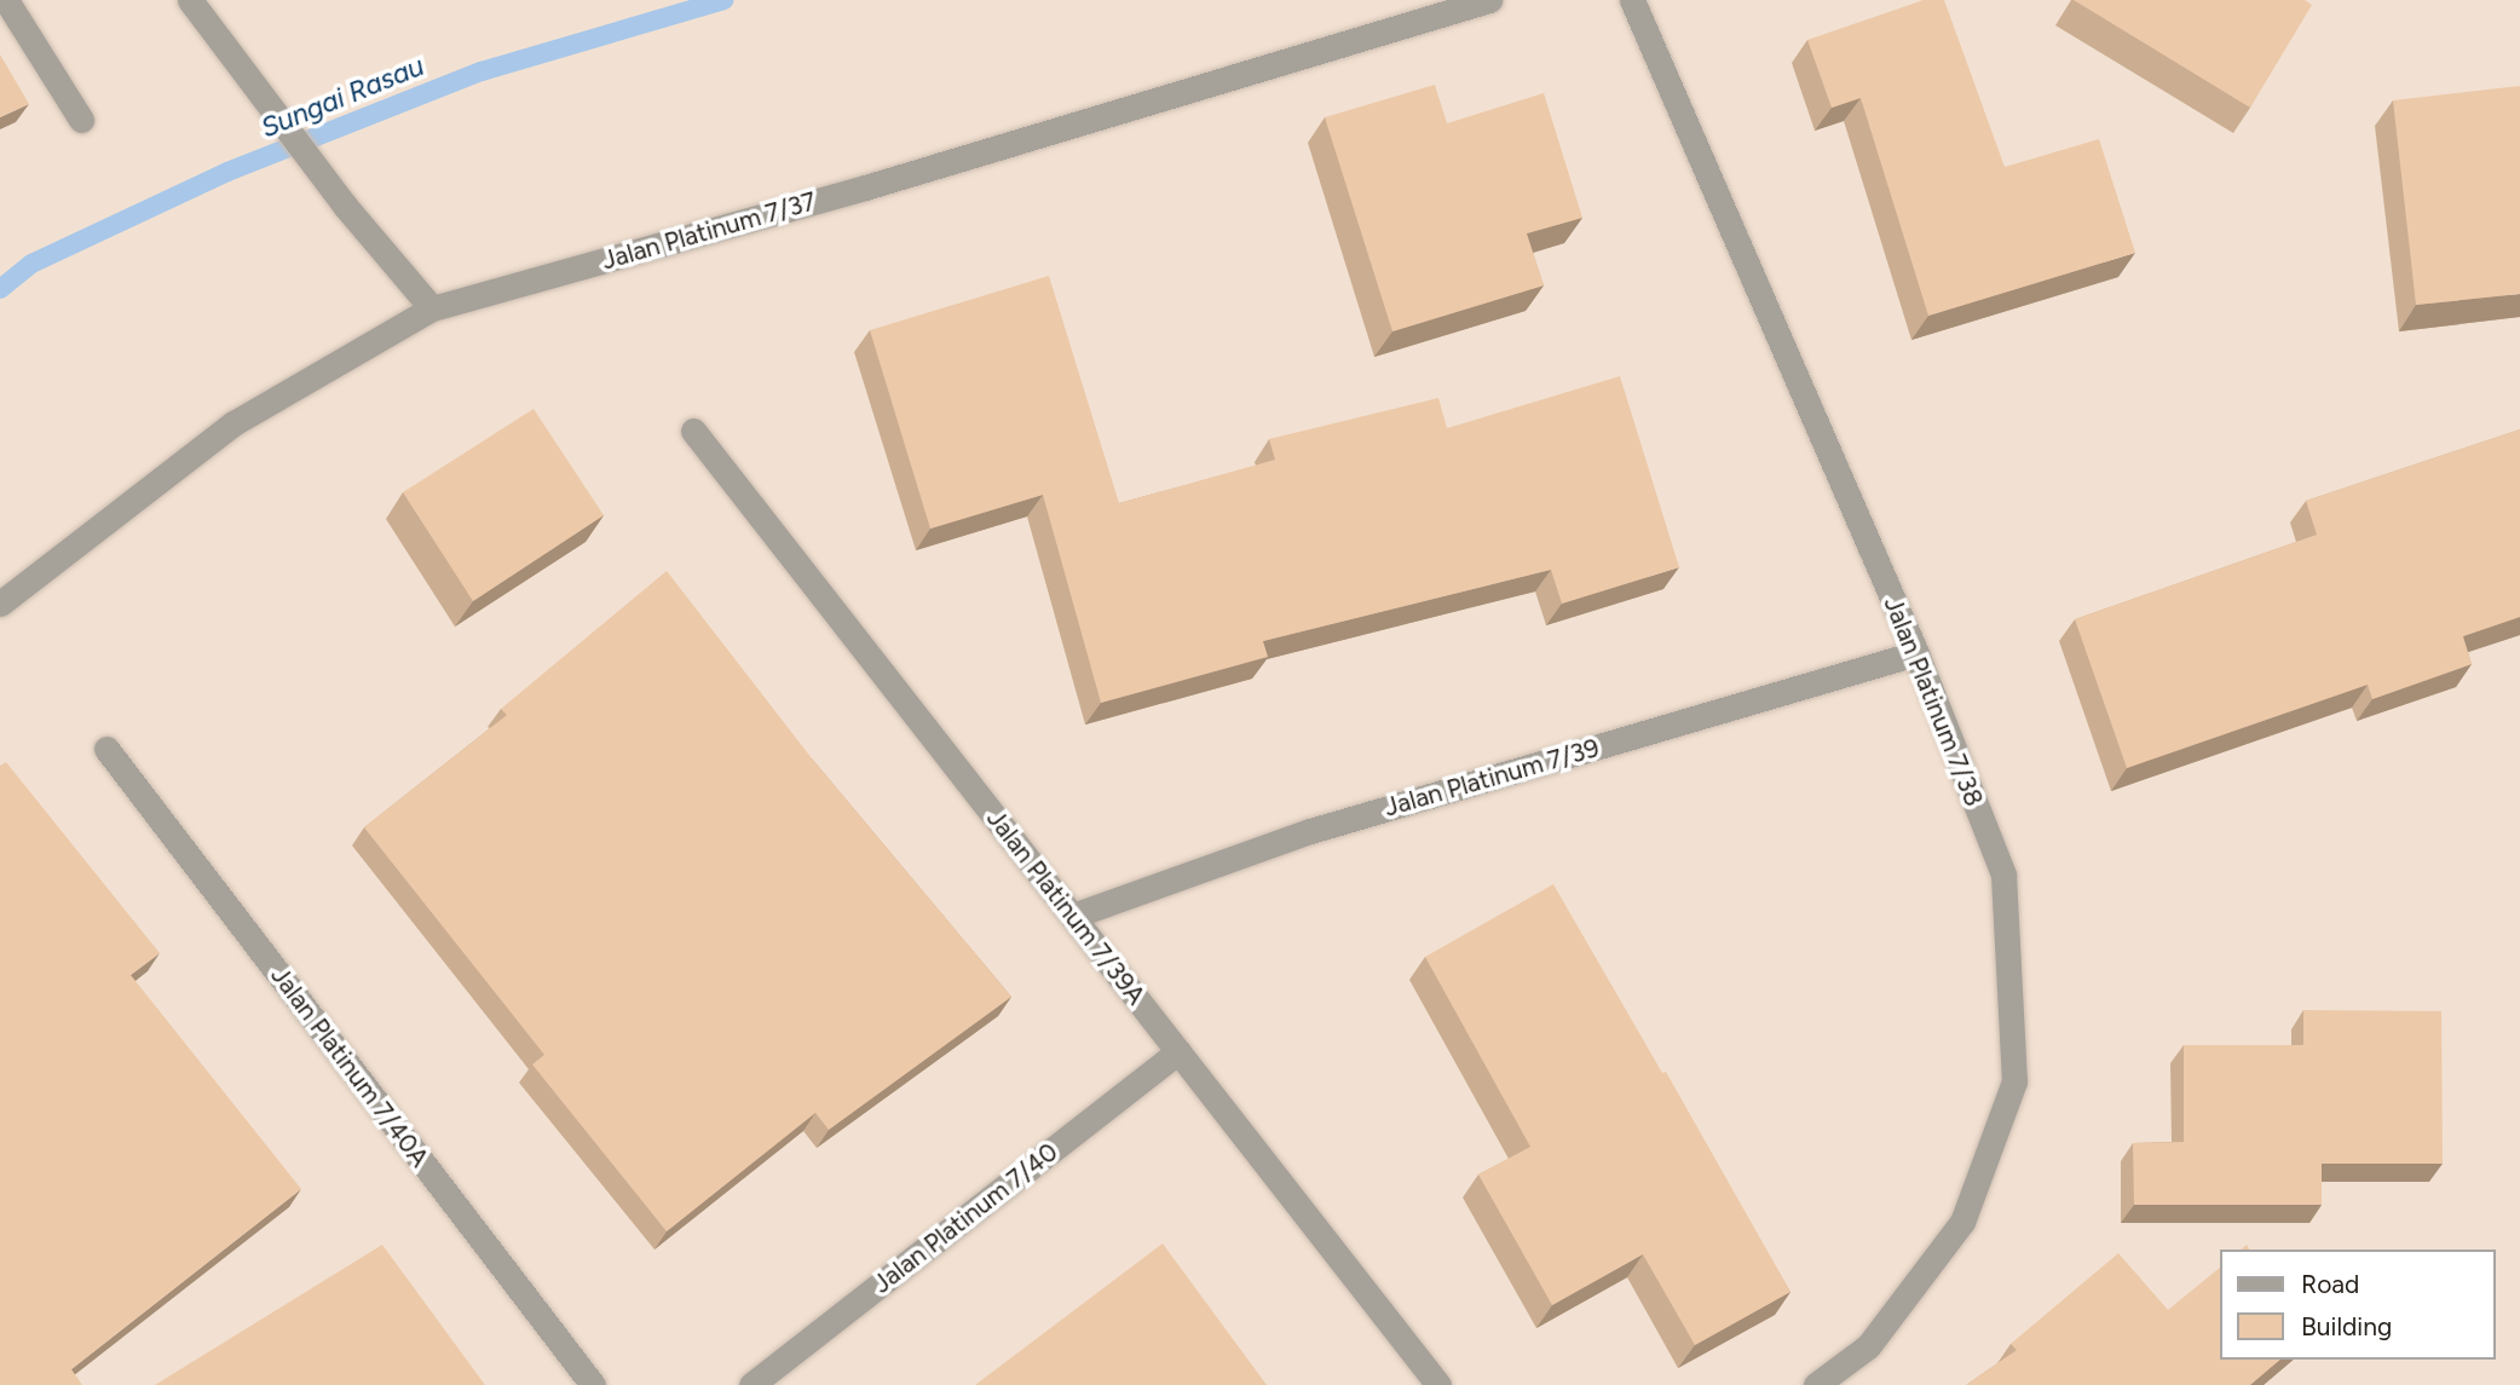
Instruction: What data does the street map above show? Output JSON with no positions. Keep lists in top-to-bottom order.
{
  "streets": {
    "street": [
      "Jalan Platinum 7/37",
      "Jalan Platinum 7/38",
      "Jalan Platinum 7/39",
      "Jalan Platinum 7/39A",
      "Jalan Platinum 7/40A",
      "Jalan Platinum 7/40"
    ]
  },
  "crossings": [
    ["Jalan Platinum 7/38", "Jalan Platinum 7/39"],
    ["Jalan Platinum 7/39", "Jalan Platinum 7/39A"],
    ["Jalan Platinum 7/39A", "Jalan Platinum 7/40"]
  ],
  "water": ["Sungai Rasau"],
  "legend": ["Road", "Building"]
}
